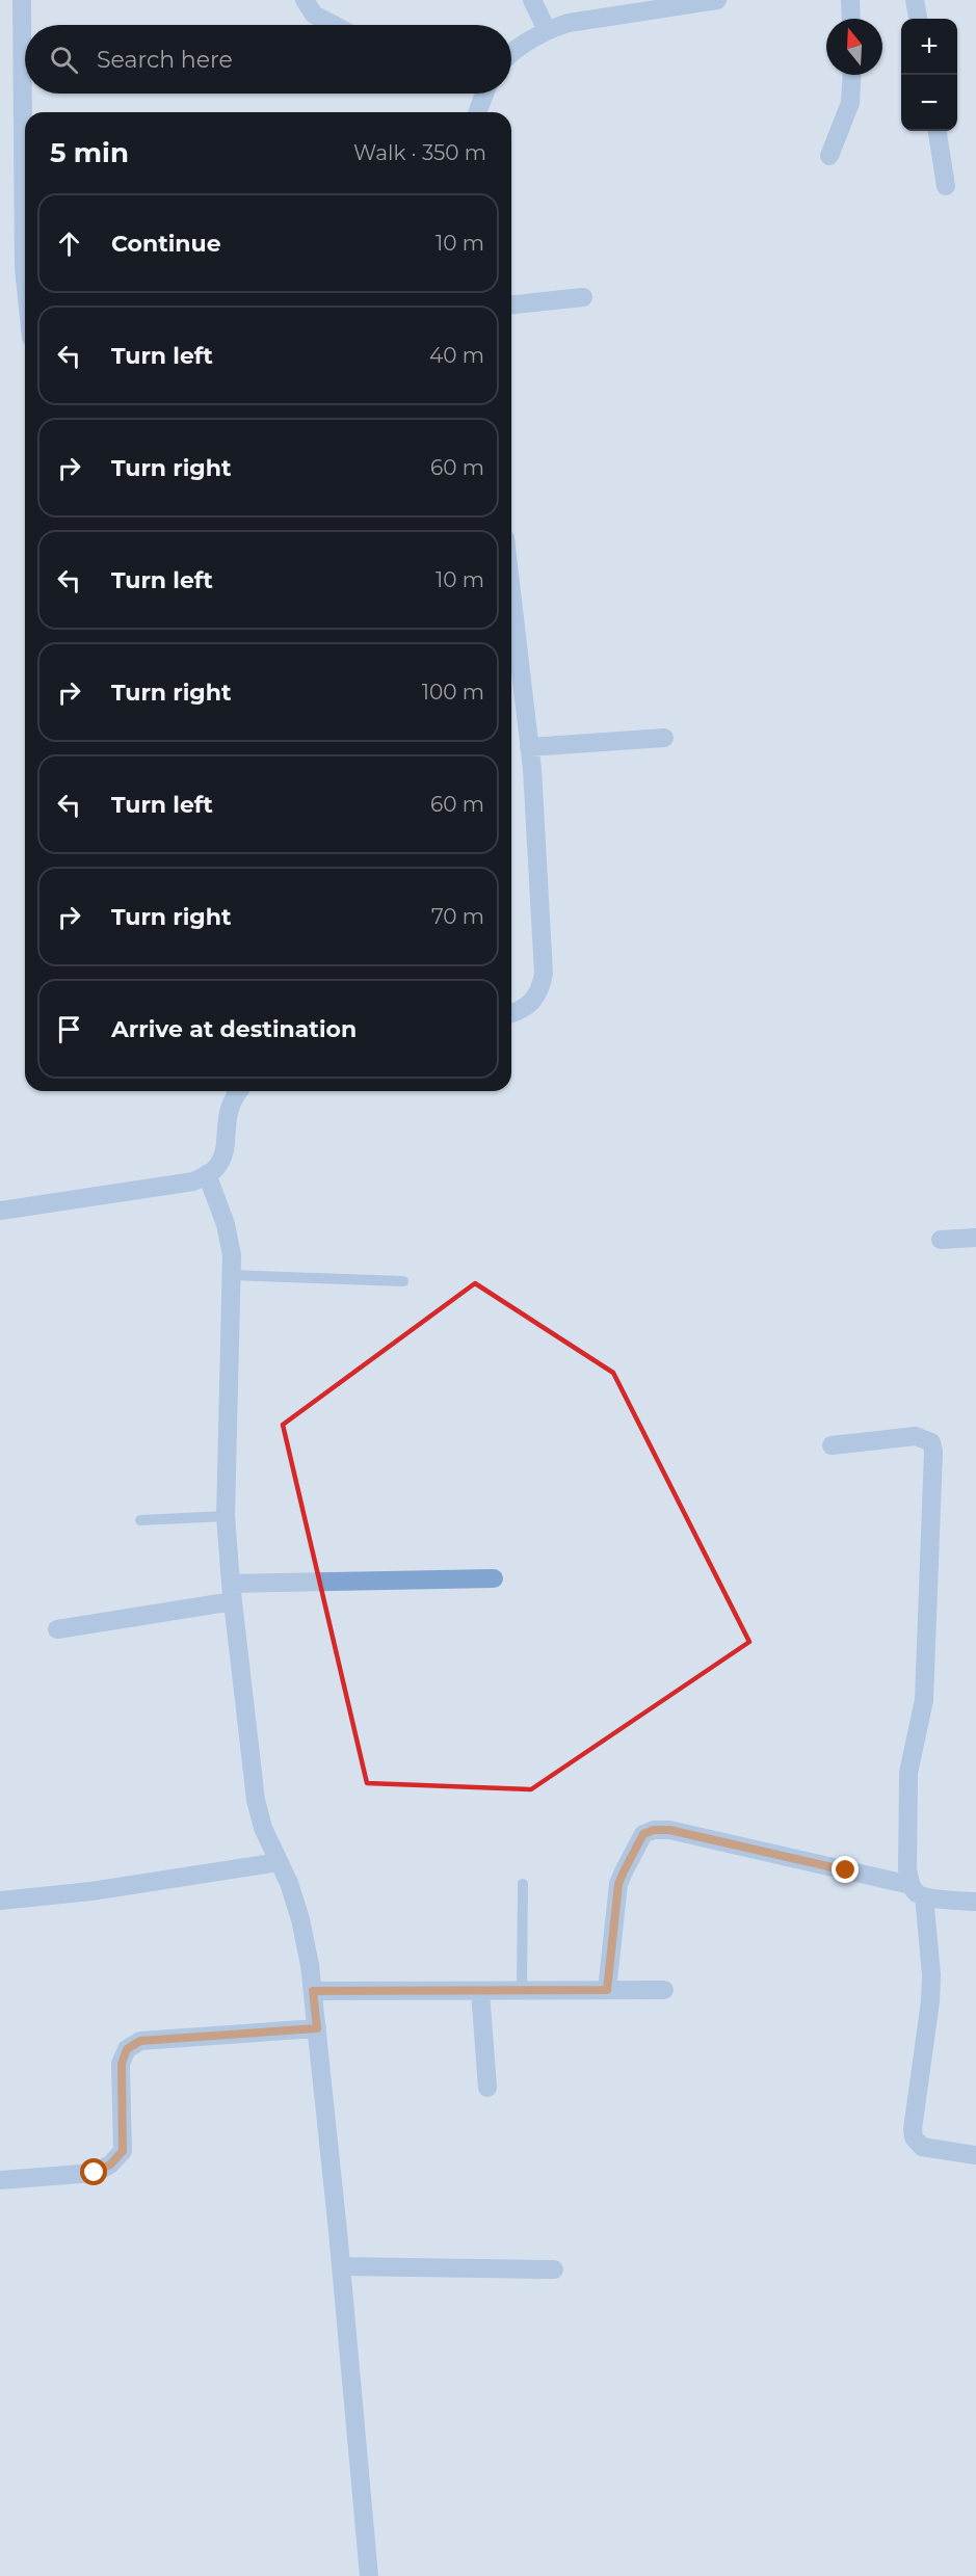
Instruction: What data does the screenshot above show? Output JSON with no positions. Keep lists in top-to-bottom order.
{
  "north": "top",
  "page": {
    "map_buttons": ["+", "−"],
    "search": "Search here",
    "heading": ["5 min", "Walk · 350 m"],
    "list": [
      ["Continue", "10 m"],
      ["Turn left", "40 m"],
      ["Turn right", "60 m"],
      ["Turn left", "10 m"],
      ["Turn right", "100 m"],
      ["Turn left", "60 m"],
      ["Turn right", "70 m"],
      "Arrive at destination"
    ]
  }
}
